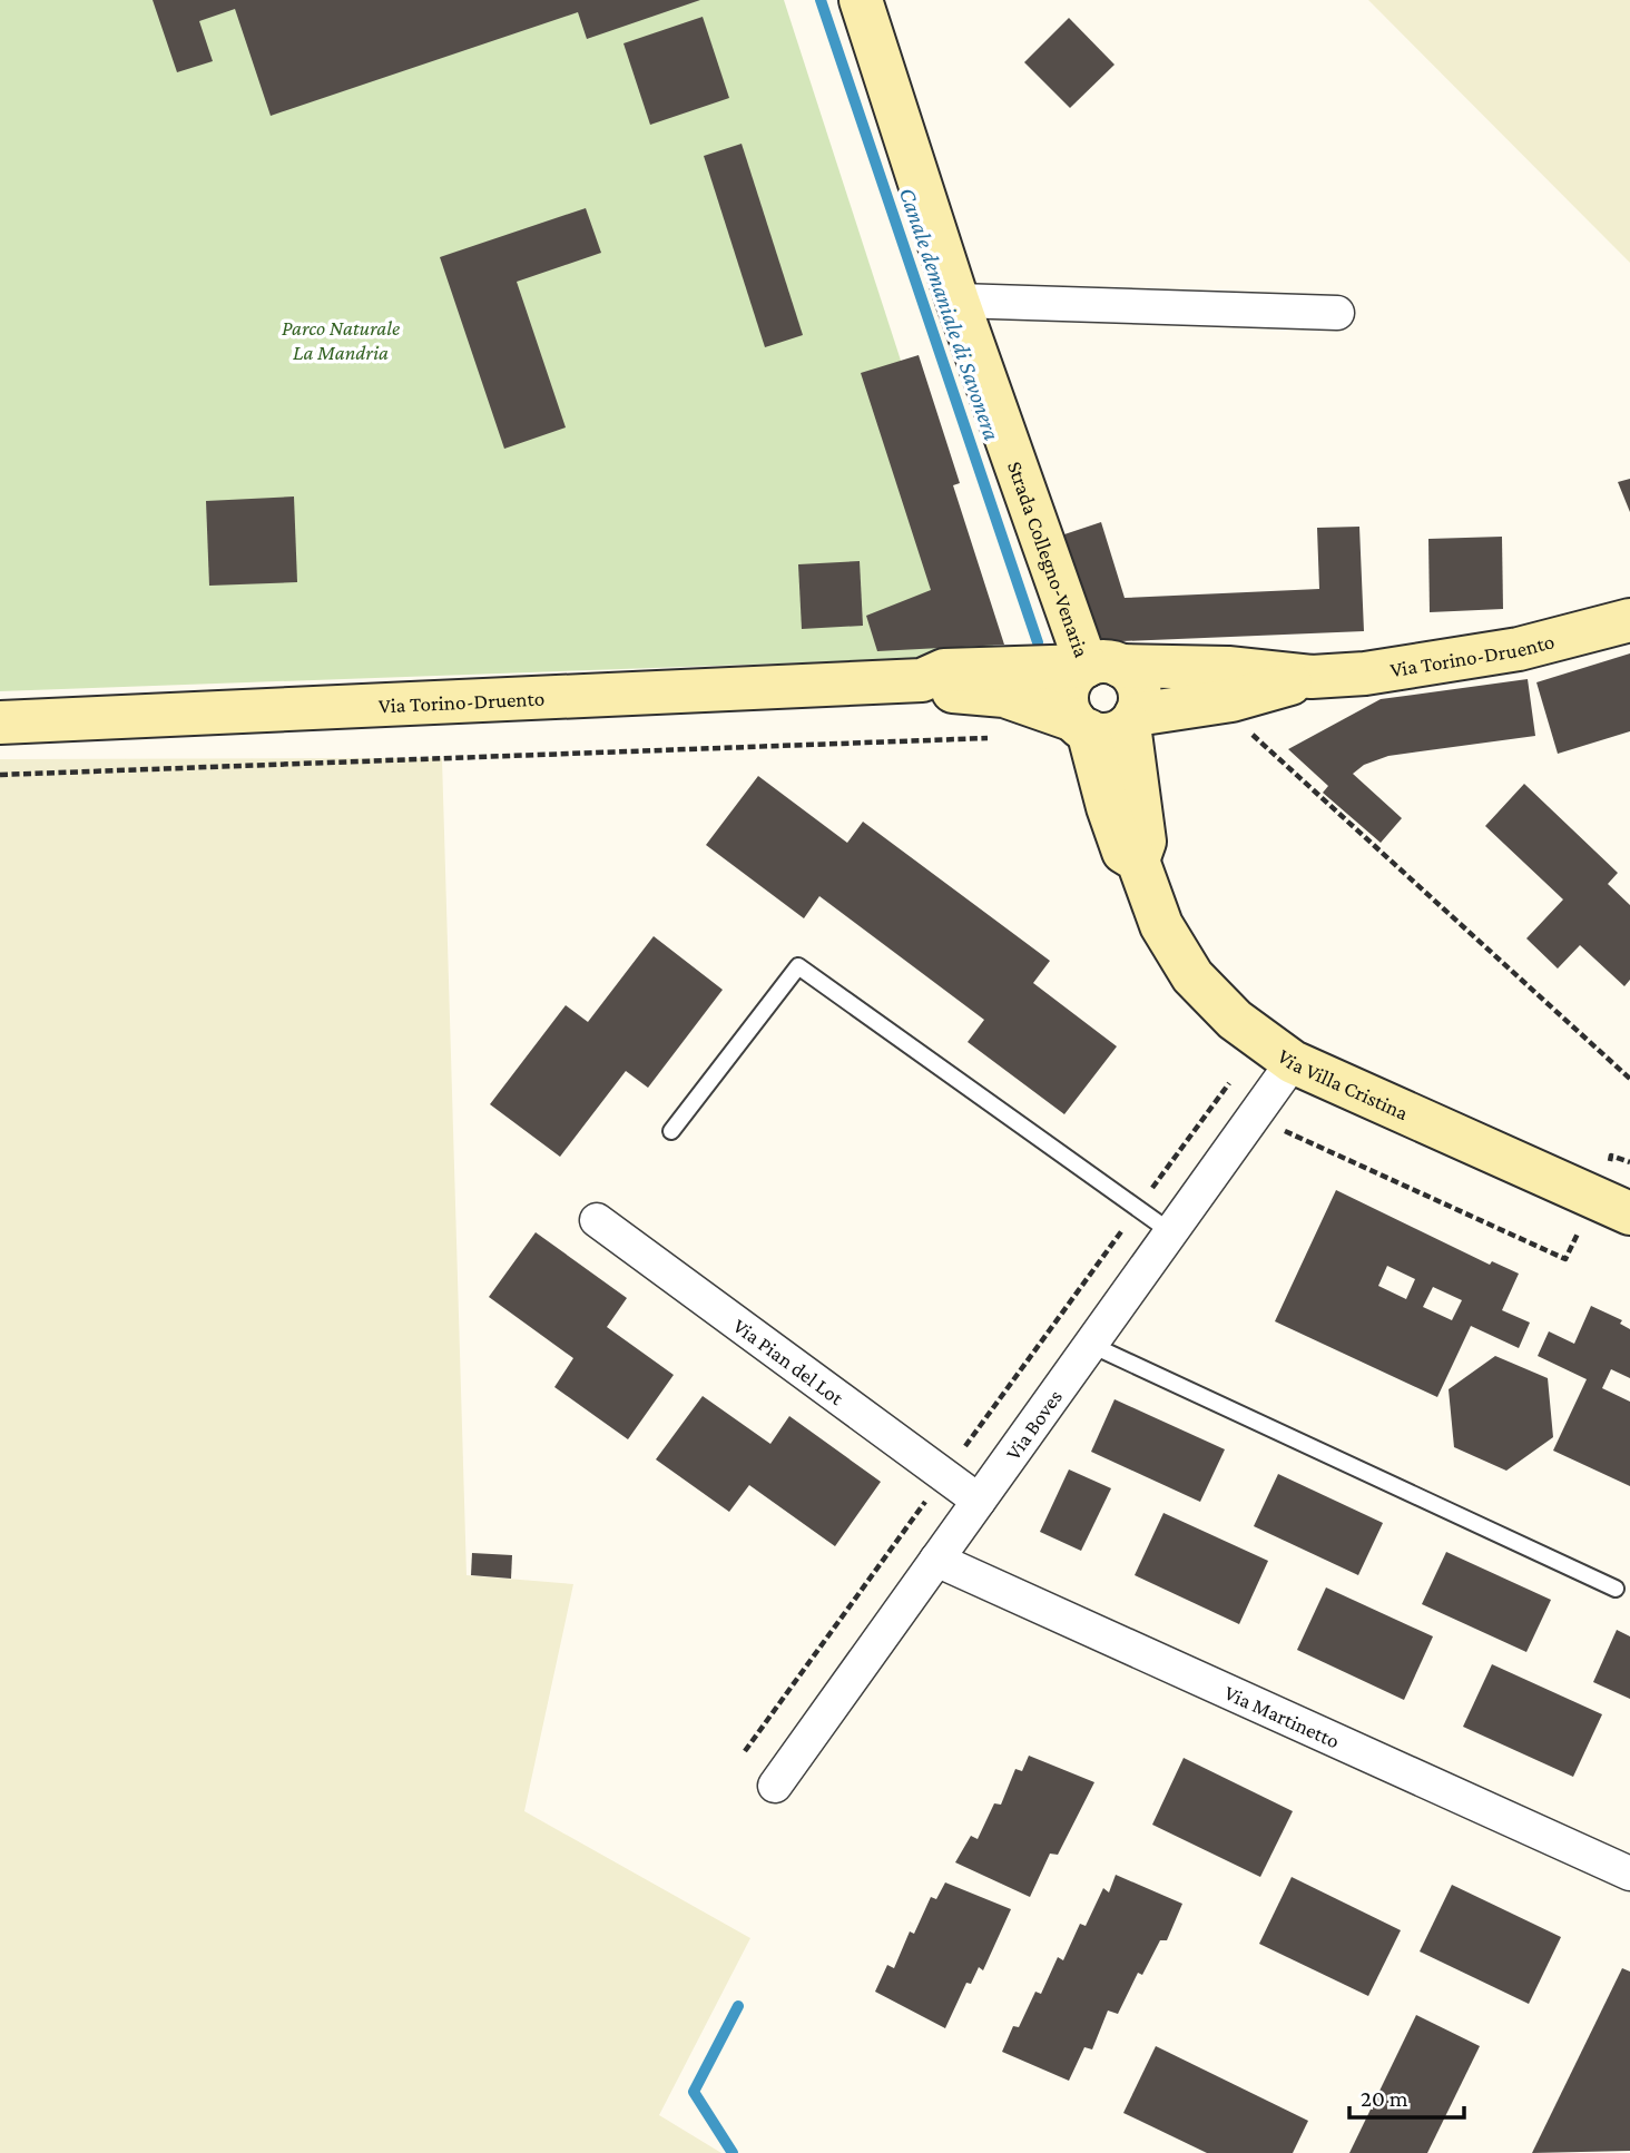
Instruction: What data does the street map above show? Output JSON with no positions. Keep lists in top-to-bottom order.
{
  "streets": {
    "street": [
      "Strada Collegno-Venaria",
      "Via Torino-Druento",
      "Via Villa Cristina",
      "Via Pian del Lot",
      "Via Boves",
      "Via Martinetto"
    ]
  },
  "crossings": [
    ["Strada Collegno-Venaria", "Via Torino-Druento"],
    ["Strada Collegno-Venaria", "Via Villa Cristina"],
    ["Via Torino-Druento", "Via Villa Cristina"],
    ["Via Villa Cristina", "Via Boves"],
    ["Via Pian del Lot", "Via Boves"],
    ["Via Boves", "Via Martinetto"]
  ],
  "water": ["Canale demaniale di Savonera"],
  "parks": ["Parco Naturale La Mandria"],
  "scale_bar": "20 m"
}
